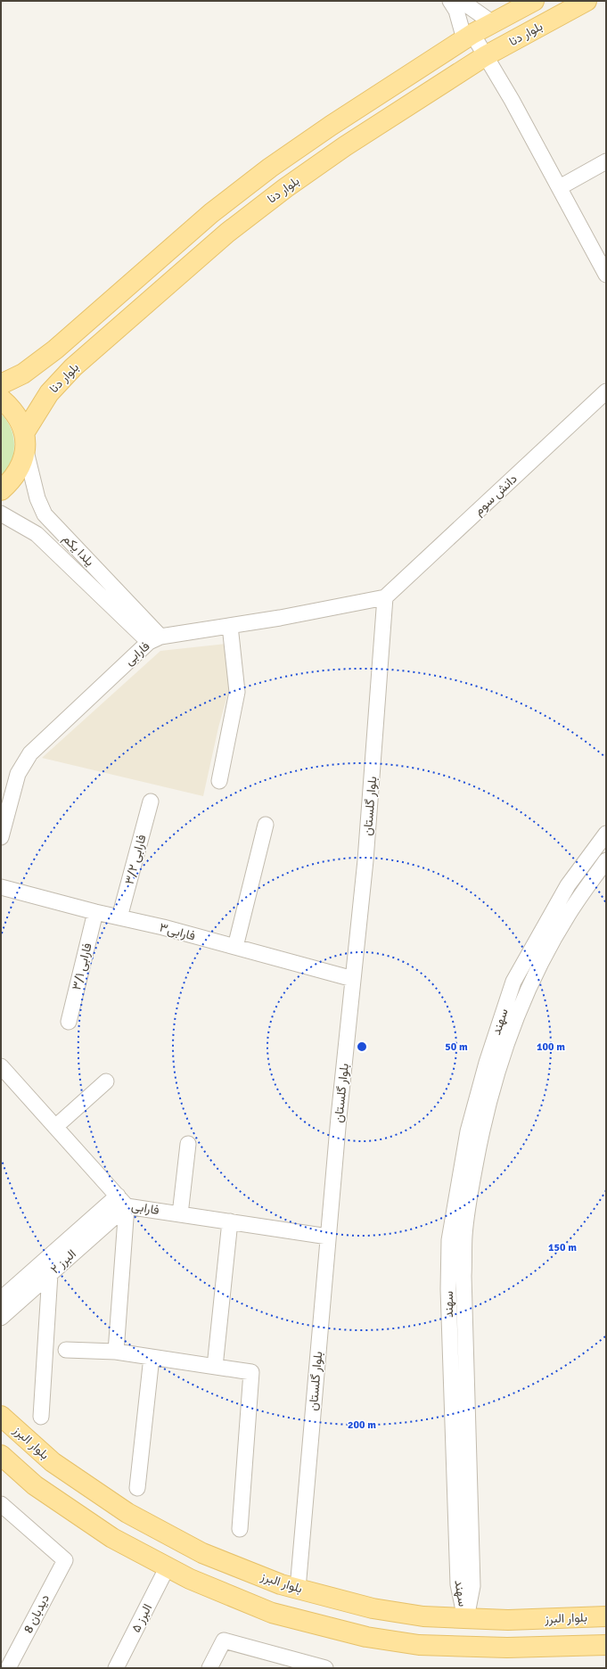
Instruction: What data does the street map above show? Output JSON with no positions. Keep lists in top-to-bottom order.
{
  "streets": {
    "main road": ["بلوار دنا", "بلوار البرز"],
    "street": [
      "دانش سوم",
      "یلدا یکم",
      "فارابی",
      "بلوار گلستان",
      "فارابی ۳/۲",
      "فارابی۳",
      "فارابی ۳/۱",
      "سهند",
      "البرز ۲",
      "دیدبان 8",
      "البرز ۵"
    ]
  },
  "crossings": [
    ["بلوار دنا", "یلدا یکم"],
    ["دانش سوم", "فارابی"],
    ["دانش سوم", "بلوار گلستان"],
    ["یلدا یکم", "فارابی"],
    ["فارابی", "بلوار گلستان"],
    ["فارابی", "البرز ۲"],
    ["بلوار گلستان", "فارابی۳"],
    ["بلوار گلستان", "بلوار البرز"],
    ["فارابی ۳/۲", "فارابی۳"],
    ["فارابی۳", "فارابی ۳/۱"],
    ["سهند", "بلوار البرز"]
  ],
  "rings": [
    "50 m",
    "100 m",
    "150 m",
    "200 m"
  ]
}
